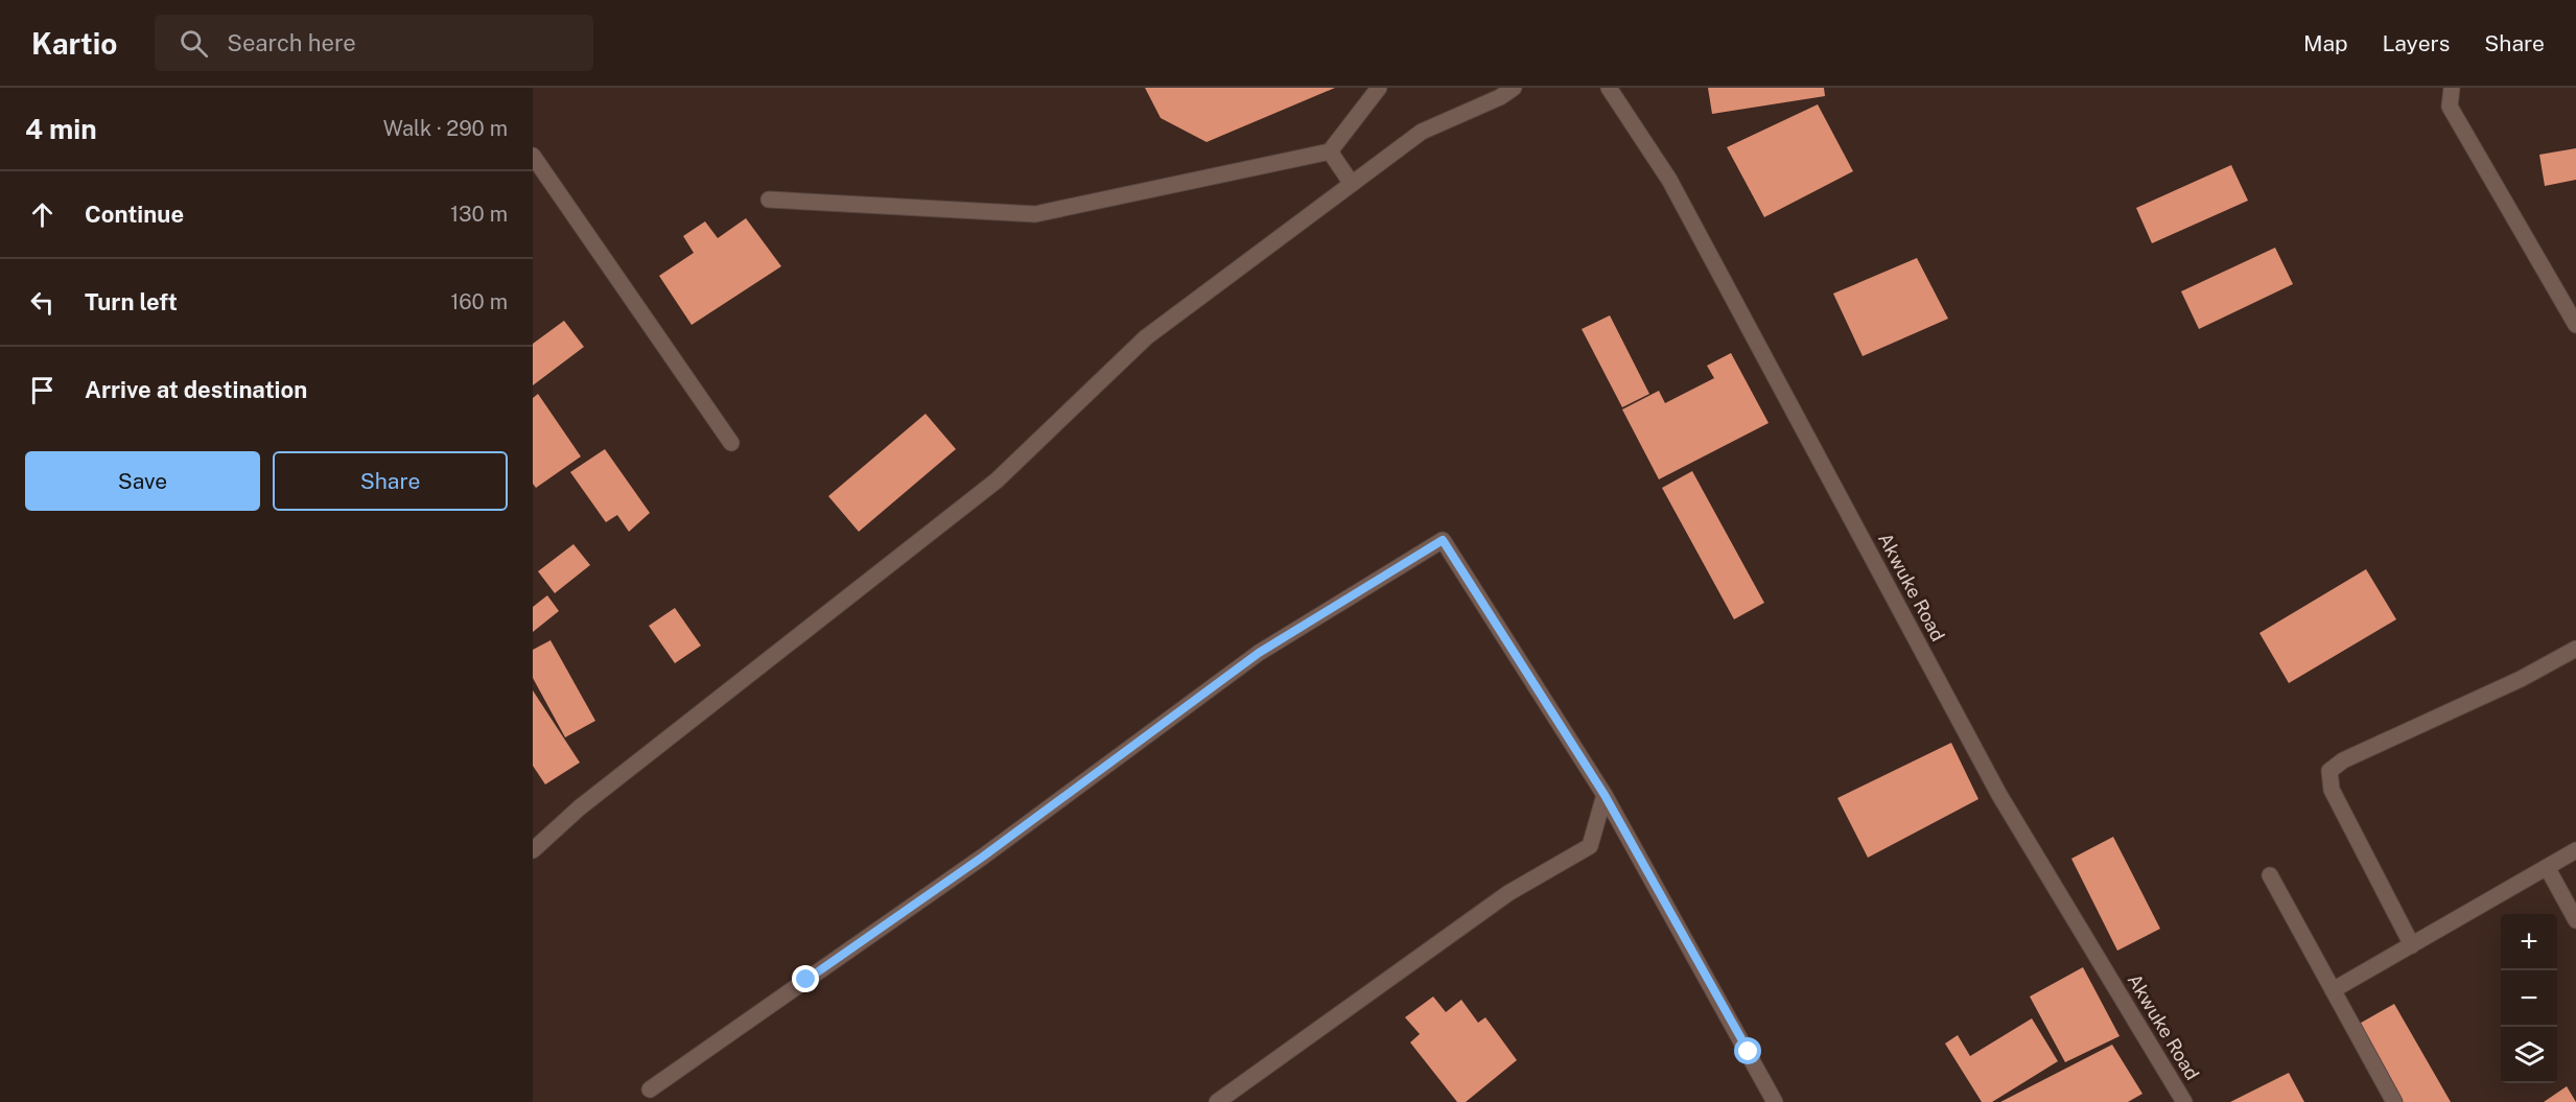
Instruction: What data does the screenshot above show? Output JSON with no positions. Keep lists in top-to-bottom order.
{
  "streets": {
    "street": ["Akwuke Road"]
  },
  "page": {
    "header": "Kartio",
    "search": "Search here",
    "nav": ["Map", "Layers", "Share"],
    "heading": ["4 min", "Walk · 290 m"],
    "list": [
      ["Continue", "130 m"],
      ["Turn left", "160 m"],
      "Arrive at destination"
    ],
    "buttons": ["Save", "Share"],
    "map_buttons": ["+", "−"]
  }
}
